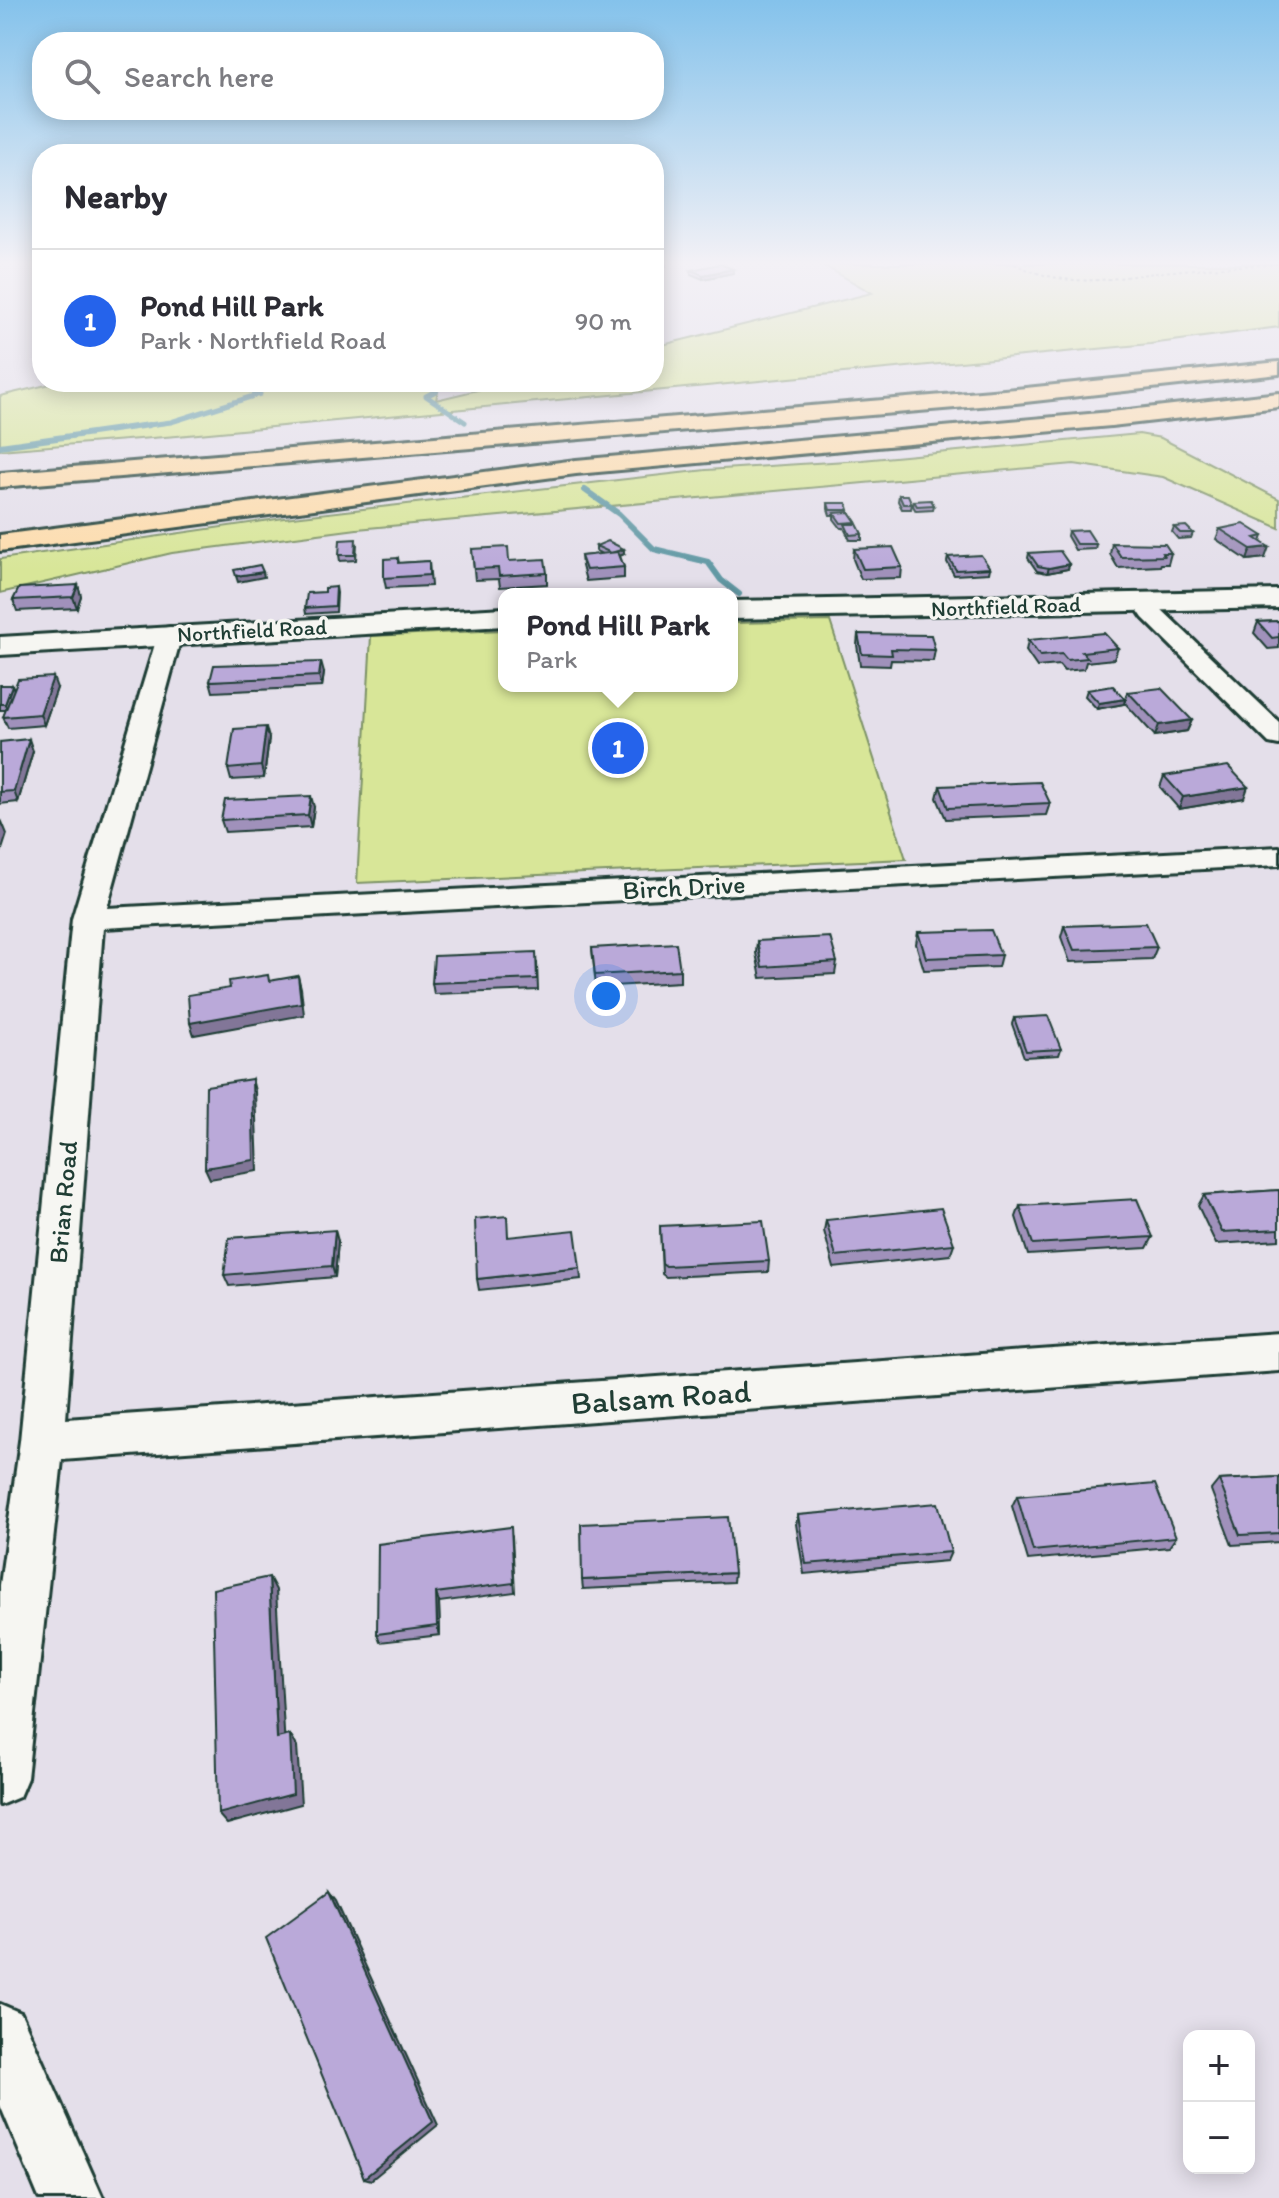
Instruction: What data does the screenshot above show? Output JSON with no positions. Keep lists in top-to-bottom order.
{
  "streets": {
    "street": [
      "Northfield Road",
      "Birch Drive",
      "Brian Road",
      "Balsam Road"
    ]
  },
  "crossings": [
    ["Northfield Road", "Brian Road"],
    ["Birch Drive", "Brian Road"],
    ["Brian Road", "Balsam Road"]
  ],
  "page": {
    "search": "Search here",
    "heading": "Nearby",
    "list": [
      {
        "mark": "1",
        "name": "Pond Hill Park",
        "note": "Park · Northfield Road",
        "value": "90 m"
      }
    ],
    "popup": ["Pond Hill Park", "Park"],
    "pins": "1",
    "map_buttons": ["+", "−"]
  }
}
